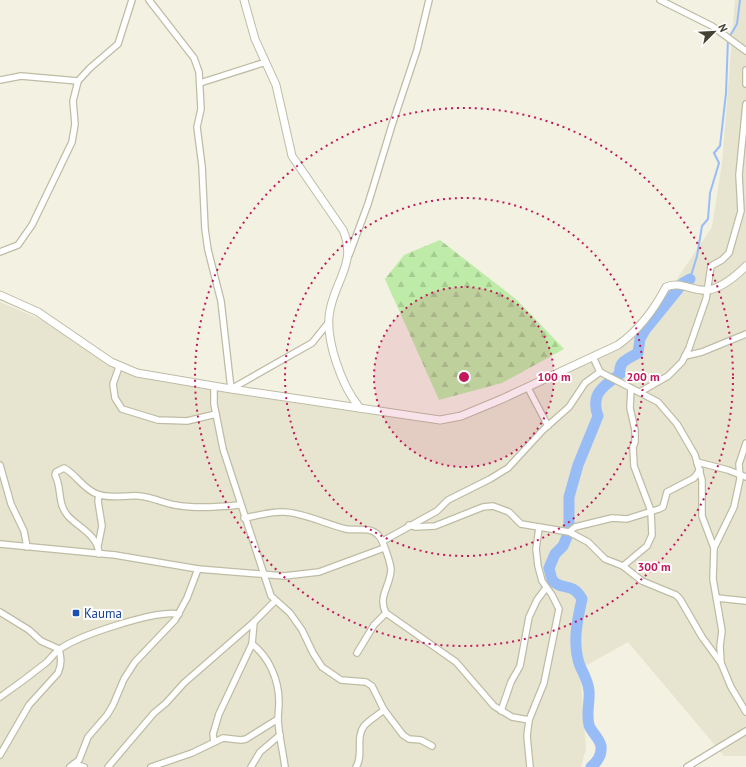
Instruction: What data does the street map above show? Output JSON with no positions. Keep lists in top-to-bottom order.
{
  "places": {
    "transit": ["Kauma"]
  },
  "north": "top right",
  "rings": ["100 m", "200 m", "300 m"]
}
